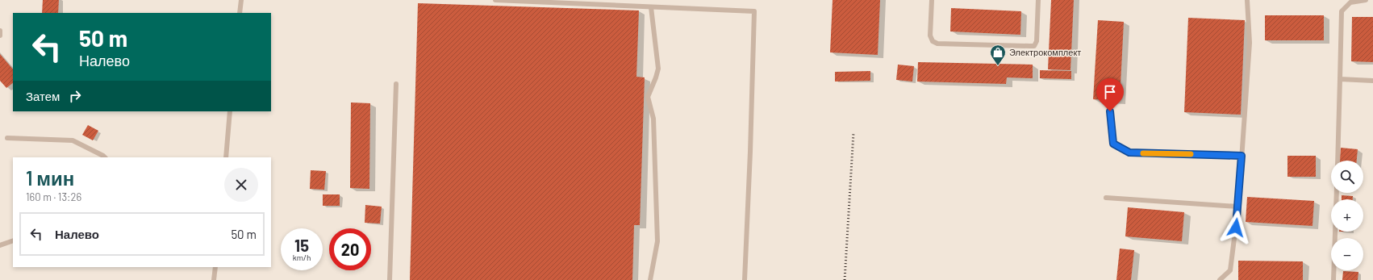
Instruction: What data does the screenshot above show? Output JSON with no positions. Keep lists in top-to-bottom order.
{
  "places": {
    "shop": ["Электрокомплект"]
  },
  "page": {
    "turn": ["50 m", "Налево"],
    "then": "Затем",
    "heading": ["1 мин", "160 m · 13:26"],
    "map_buttons": ["+", "−"],
    "list": [
      {
        "name": "Налево",
        "value": "50 m"
      }
    ],
    "speed": "15 km/h",
    "limit": "20"
  }
}
